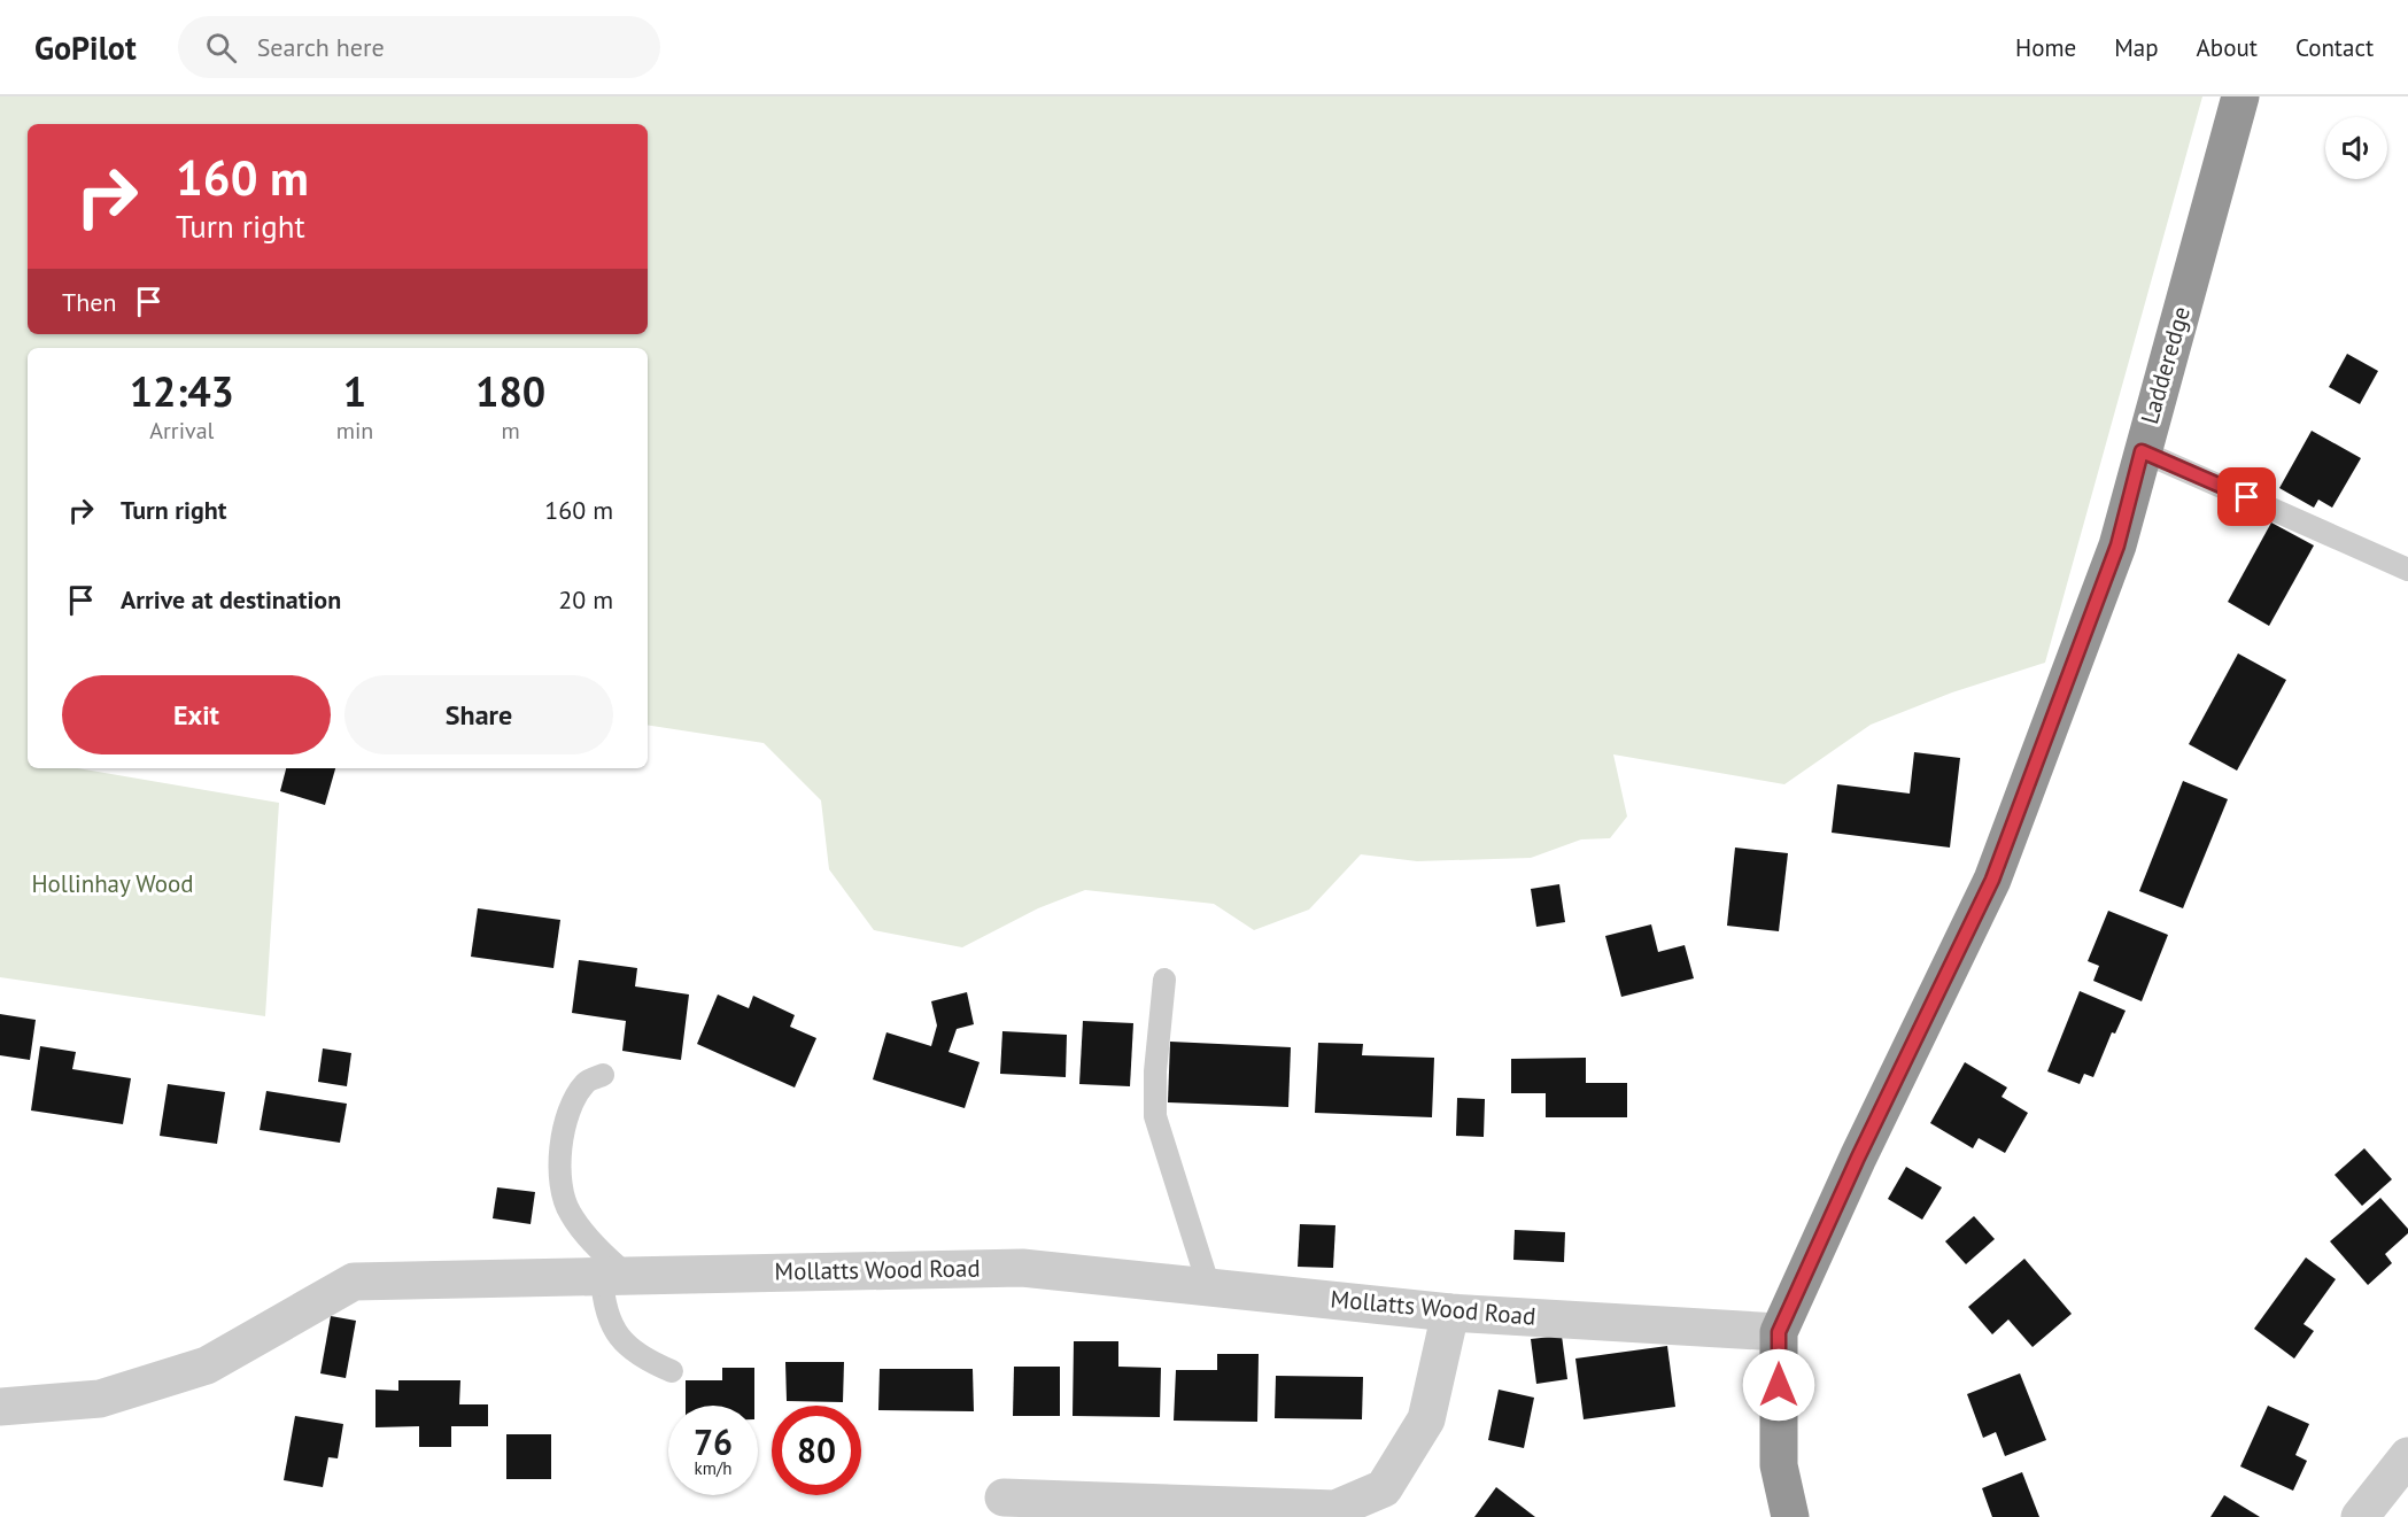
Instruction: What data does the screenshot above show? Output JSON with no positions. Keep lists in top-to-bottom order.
{
  "streets": {
    "highway": ["Ladderedge"],
    "street": ["Mollatts Wood Road"]
  },
  "crossings": [
    ["Ladderedge", "Mollatts Wood Road"]
  ],
  "parks": ["Hollinhay Wood"],
  "page": {
    "header": "GoPilot",
    "search": "Search here",
    "nav": [
      "Home",
      "Map",
      "About",
      "Contact"
    ],
    "turn": ["160 m", "Turn right"],
    "then": "Then",
    "eta": [
      "12:43",
      "Arrival",
      "1",
      "min",
      "180",
      "m"
    ],
    "list": [
      {
        "name": "Turn right",
        "value": "160 m"
      },
      {
        "name": "Arrive at destination",
        "value": "20 m"
      }
    ],
    "buttons": ["Exit", "Share"],
    "speed": "76 km/h",
    "limit": "80"
  }
}
